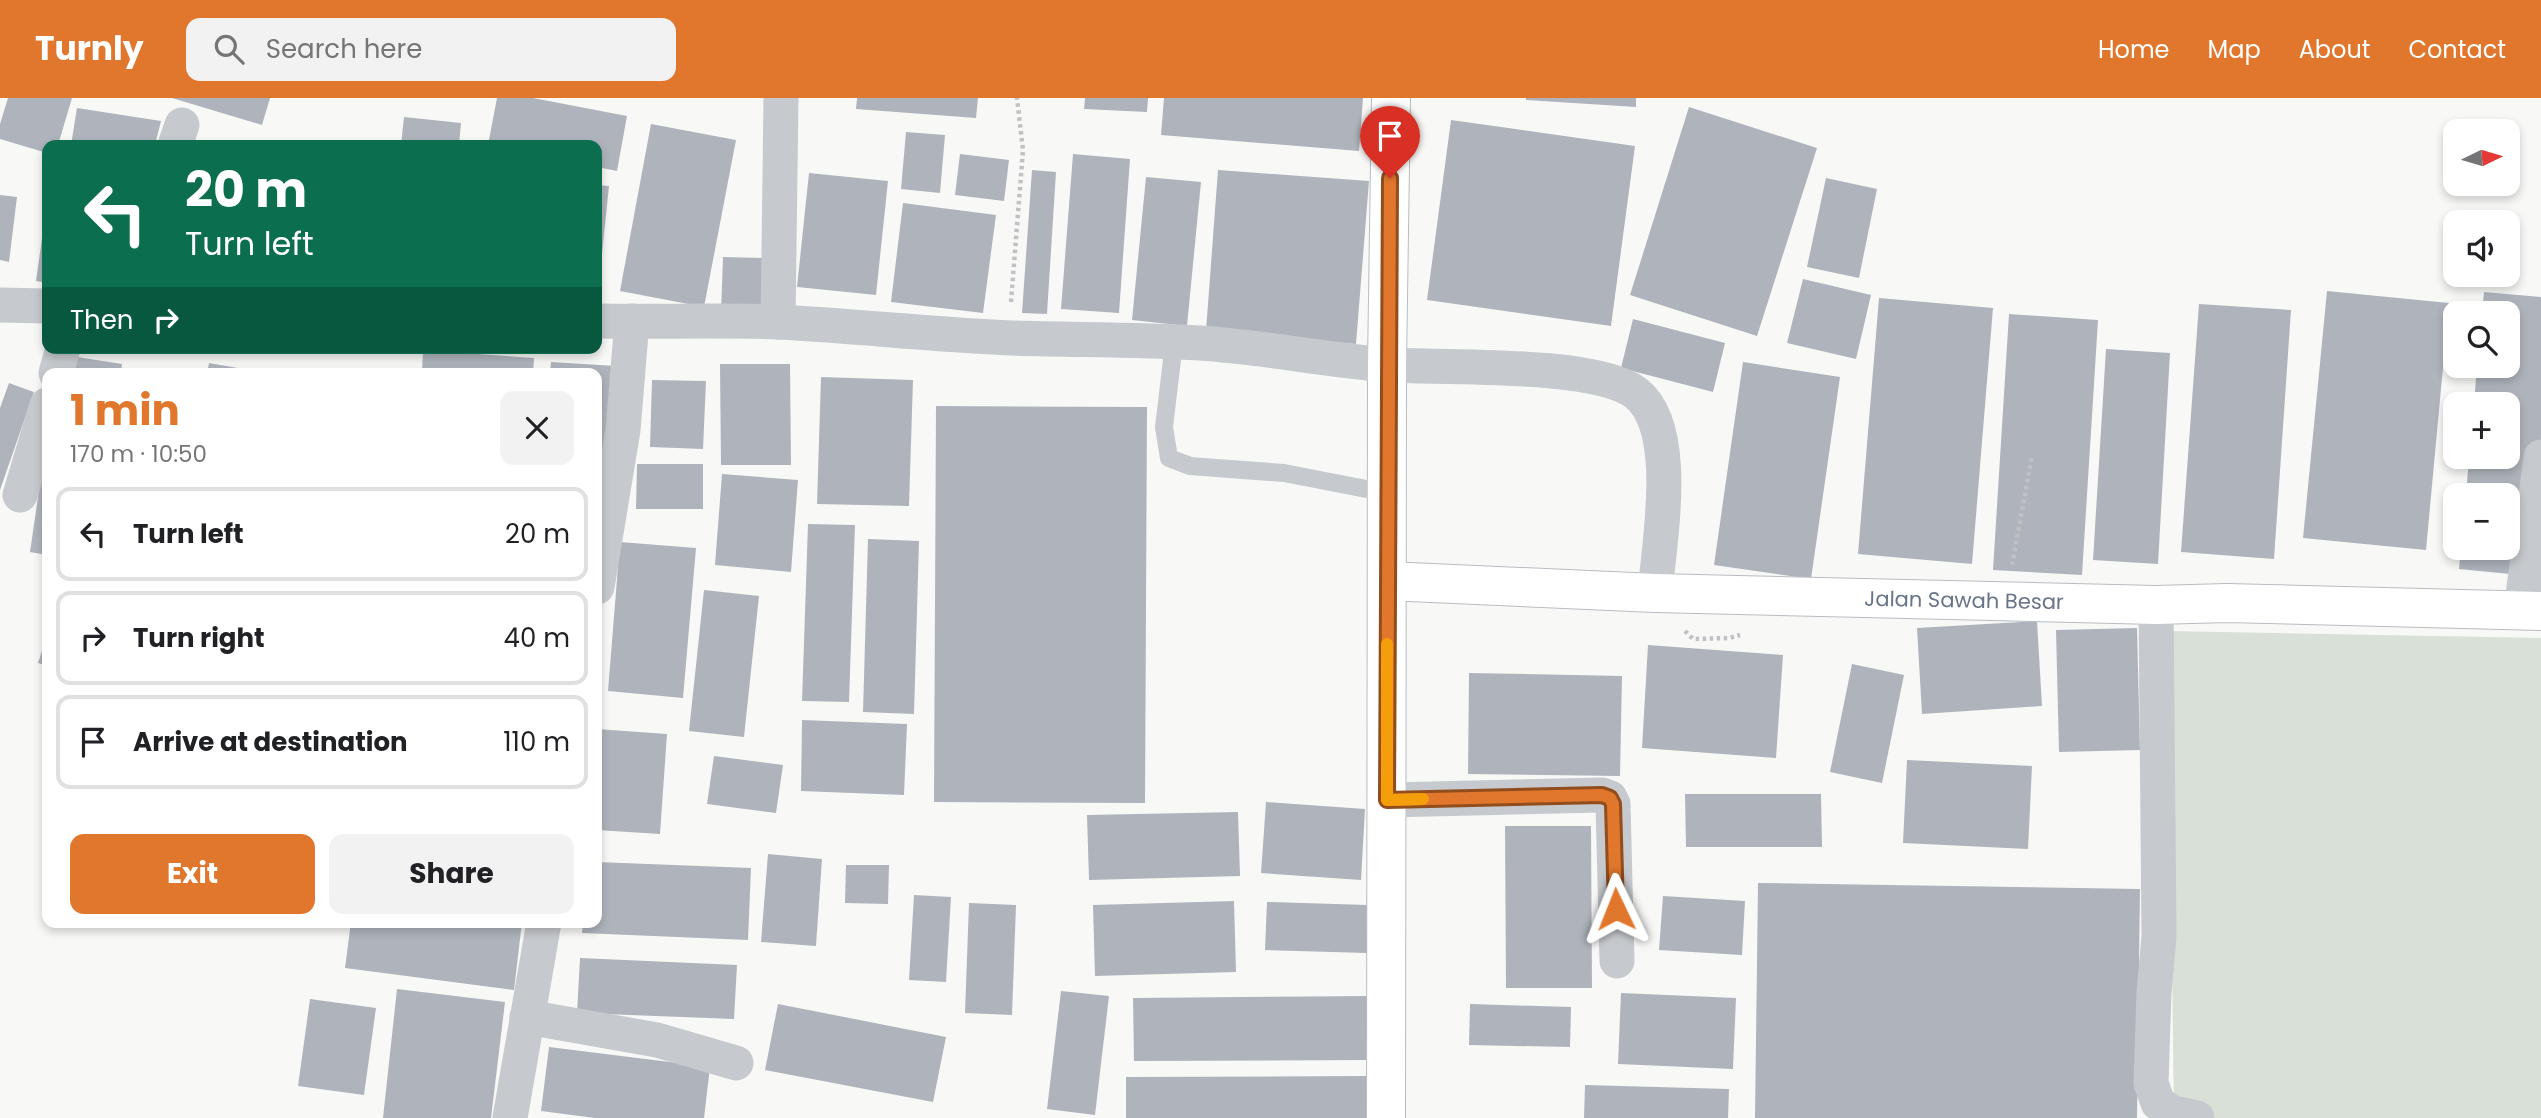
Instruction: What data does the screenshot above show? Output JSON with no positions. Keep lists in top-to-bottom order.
{
  "streets": {
    "main road": ["Jalan Sawah Besar"]
  },
  "north": "right",
  "page": {
    "header": "Turnly",
    "search": "Search here",
    "nav": [
      "Home",
      "Map",
      "About",
      "Contact"
    ],
    "map_buttons": ["+", "−"],
    "turn": ["20 m", "Turn left"],
    "then": "Then",
    "heading": ["1 min", "170 m · 10:50"],
    "list": [
      {
        "name": "Turn left",
        "value": "20 m"
      },
      {
        "name": "Turn right",
        "value": "40 m"
      },
      {
        "name": "Arrive at destination",
        "value": "110 m"
      }
    ],
    "buttons": ["Exit", "Share"]
  }
}
